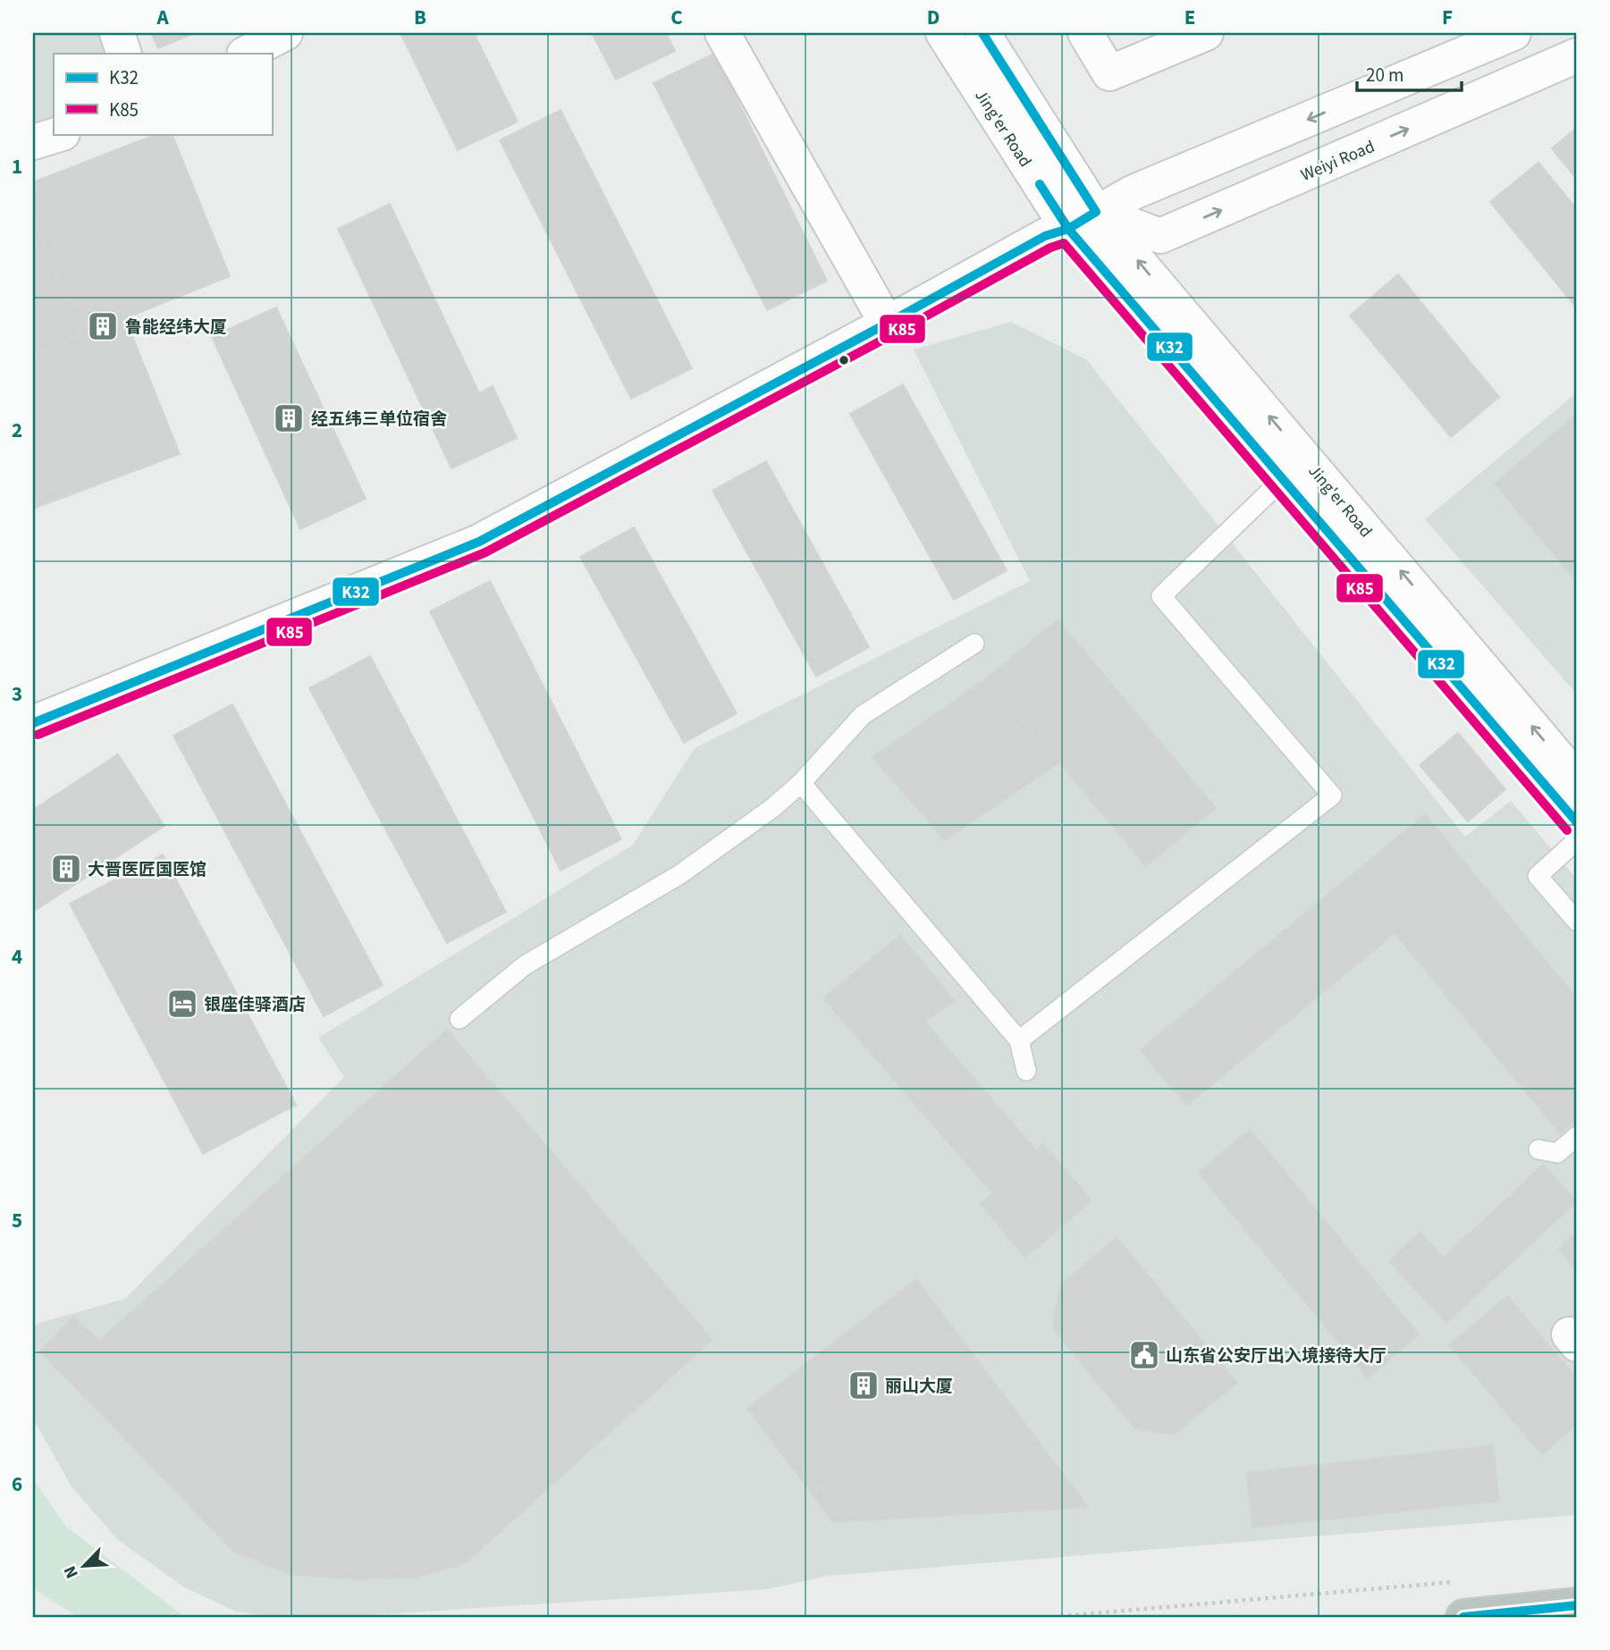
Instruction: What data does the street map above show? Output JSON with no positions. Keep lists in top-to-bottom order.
{
  "streets": {
    "street": ["Jing'er Road", "Weiyi Road"]
  },
  "crossings": [
    ["Jing'er Road", "Weiyi Road"]
  ],
  "places": {
    "building": [
      "鲁能经纬大厦",
      "经五纬三单位宿舍",
      "大晋医匠国医馆",
      "丽山大厦"
    ],
    "hotel": ["银座佳驿酒店"],
    "public building": ["山东省公安厅出入境接待大厅"]
  },
  "lines": ["transit line K32", "transit line K85"],
  "legend": ["K32", "K85"],
  "scale_bar": "20 m",
  "north": "bottom left",
  "grid": {
    "columns": [
      "A",
      "B",
      "C",
      "D",
      "E",
      "F"
    ],
    "rows": [
      "1",
      "2",
      "3",
      "4",
      "5",
      "6"
    ]
  }
}
